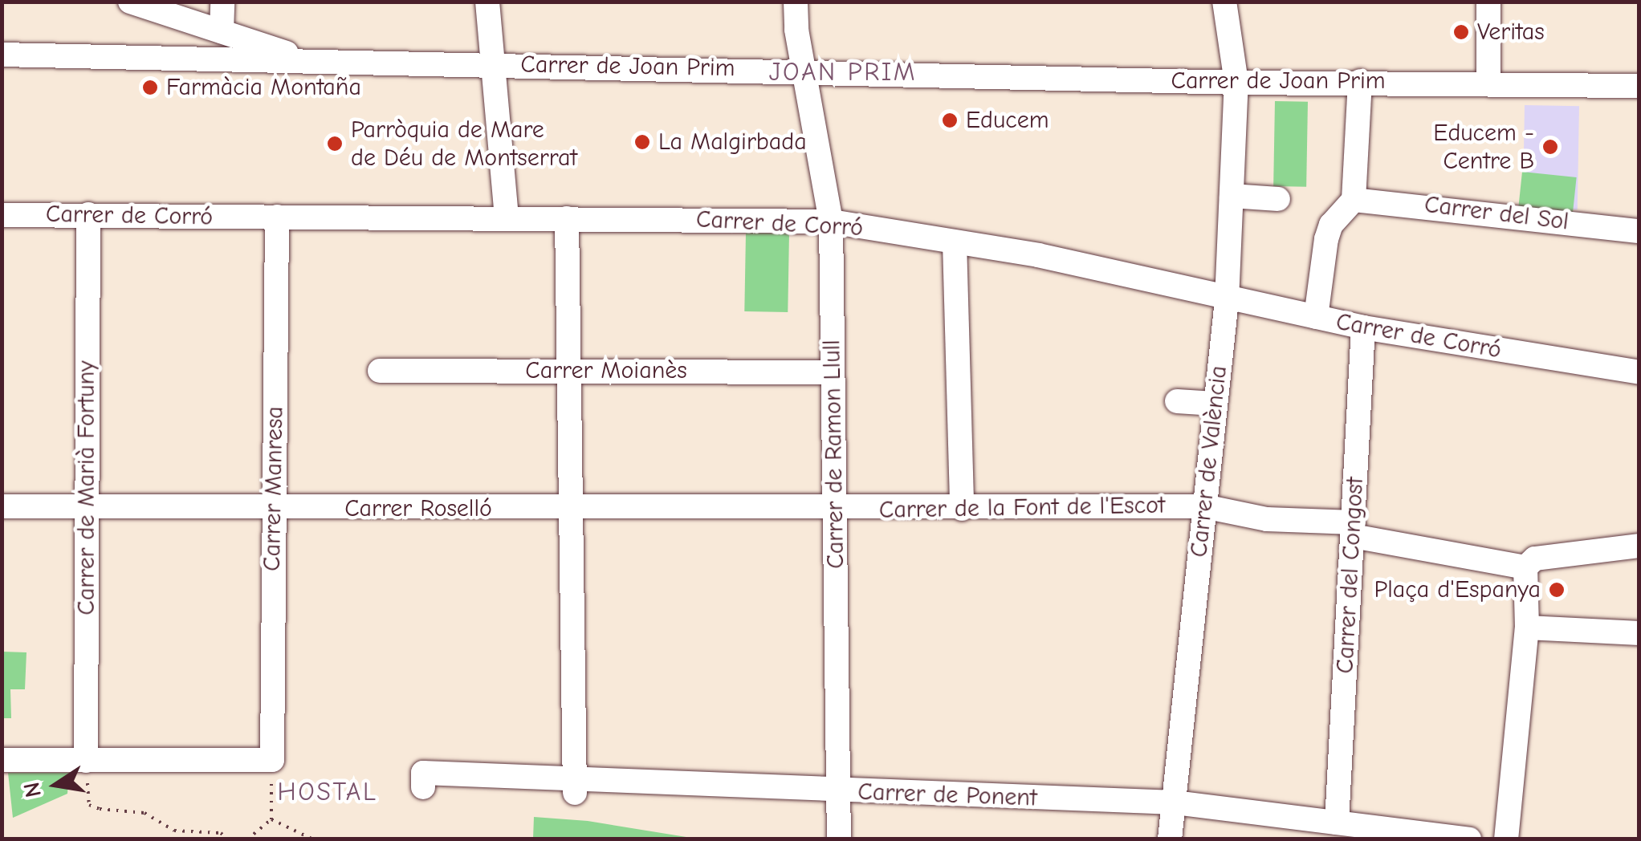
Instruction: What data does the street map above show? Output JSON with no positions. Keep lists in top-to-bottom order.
{
  "streets": {
    "street": [
      "Carrer de Joan Prim",
      "Carrer del Sol",
      "Carrer de Corró",
      "Carrer Moianès",
      "Carrer de Ramon Llull",
      "Carrer de València",
      "Carrer de Marià Fortuny",
      "Carrer Manresa",
      "Carrer de la Font de l'Escot",
      "Carrer Roselló",
      "Carrer del Congost",
      "Carrer de Ponent"
    ]
  },
  "crossings": [
    ["Carrer de Joan Prim", "Carrer de Ramon Llull"],
    ["Carrer de Joan Prim", "Carrer de València"],
    ["Carrer de Corró", "Carrer de Ramon Llull"],
    ["Carrer de Corró", "Carrer de València"],
    ["Carrer de Corró", "Carrer de Marià Fortuny"],
    ["Carrer de Corró", "Carrer Manresa"],
    ["Carrer de Corró", "Carrer del Congost"],
    ["Carrer Moianès", "Carrer de Ramon Llull"],
    ["Carrer de Ramon Llull", "Carrer de la Font de l'Escot"],
    ["Carrer de Ramon Llull", "Carrer Roselló"],
    ["Carrer de Ramon Llull", "Carrer de Ponent"],
    ["Carrer de València", "Carrer de la Font de l'Escot"],
    ["Carrer de València", "Carrer de Ponent"],
    ["Carrer de Marià Fortuny", "Carrer Roselló"],
    ["Carrer Manresa", "Carrer Roselló"],
    ["Carrer de la Font de l'Escot", "Carrer Roselló"],
    ["Carrer de la Font de l'Escot", "Carrer del Congost"],
    ["Carrer del Congost", "Carrer de Ponent"]
  ],
  "districts": ["JOAN PRIM", "HOSTAL"],
  "places": [
    "Veritas",
    "Farmàcia Montaña",
    "Educem",
    "La Malgirbada",
    "Parròquia de Mare de Déu de Montserrat",
    "Educem - Centre B",
    "Plaça d'Espanya"
  ],
  "north": "left"
}
